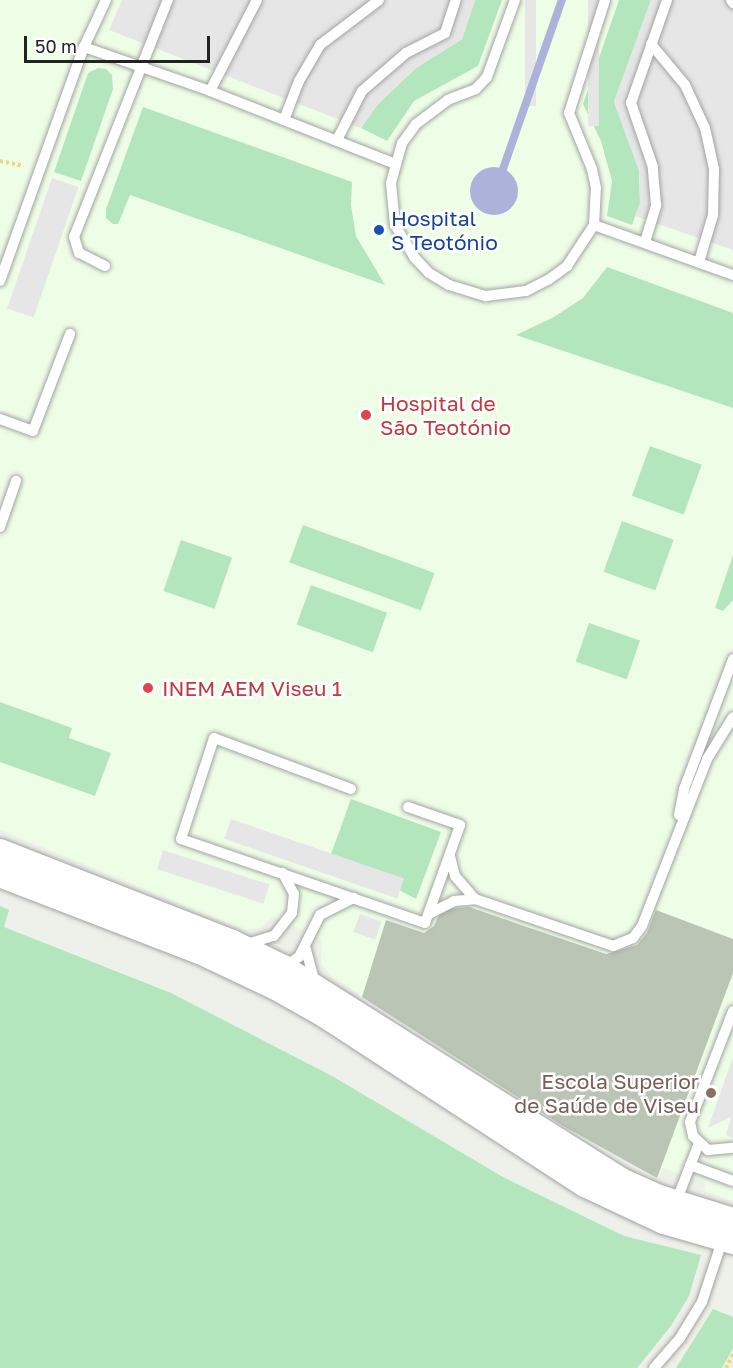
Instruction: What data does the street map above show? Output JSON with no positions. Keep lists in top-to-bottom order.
{
  "places": [
    "Hospital S Teotónio",
    "Hospital de São Teotónio",
    "INEM AEM Viseu 1",
    "Escola Superior de Saúde de Viseu"
  ],
  "scale_bar": "50 m"
}
